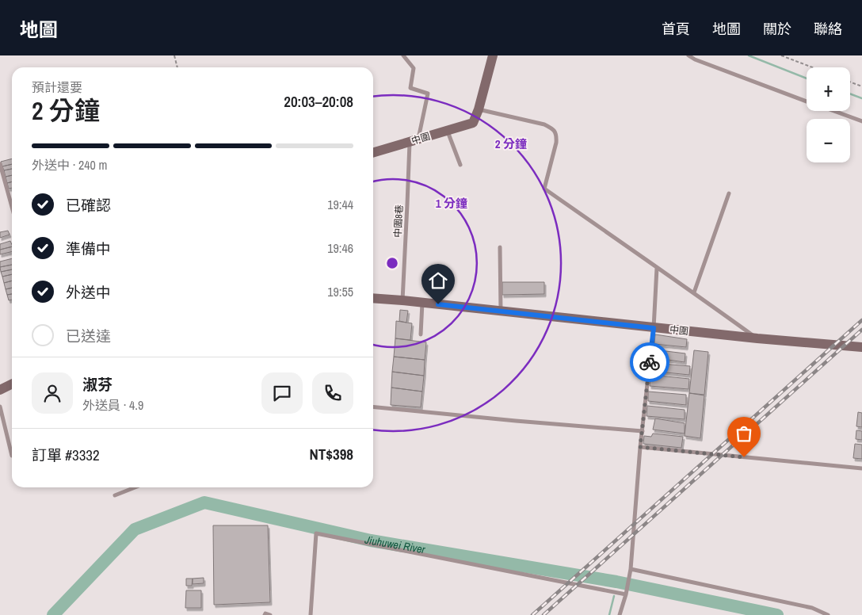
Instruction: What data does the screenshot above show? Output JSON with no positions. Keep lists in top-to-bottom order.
{
  "streets": {
    "street": ["中圍"],
    "lane": ["中圍8巷"]
  },
  "crossings": [
    ["中圍", "中圍8巷"]
  ],
  "water": ["Jiuhuwei River"],
  "page": {
    "header": "地圖",
    "nav": [
      "首頁",
      "地圖",
      "關於",
      "聯絡"
    ],
    "map_buttons": ["+", "−"],
    "heading": ["2 分鐘", "預計還要", "20:03–20:08"],
    "panel": [
      "淑芬",
      "外送員 · 4.9",
      "訂單 #3332",
      "NT$398"
    ],
    "bar": "外送中 · 240 m",
    "list": [
      ["已確認", "19:44"],
      ["準備中", "19:46"],
      ["外送中", "19:55"],
      "已送達"
    ]
  },
  "rings": ["2 分鐘", "1 分鐘"]
}
